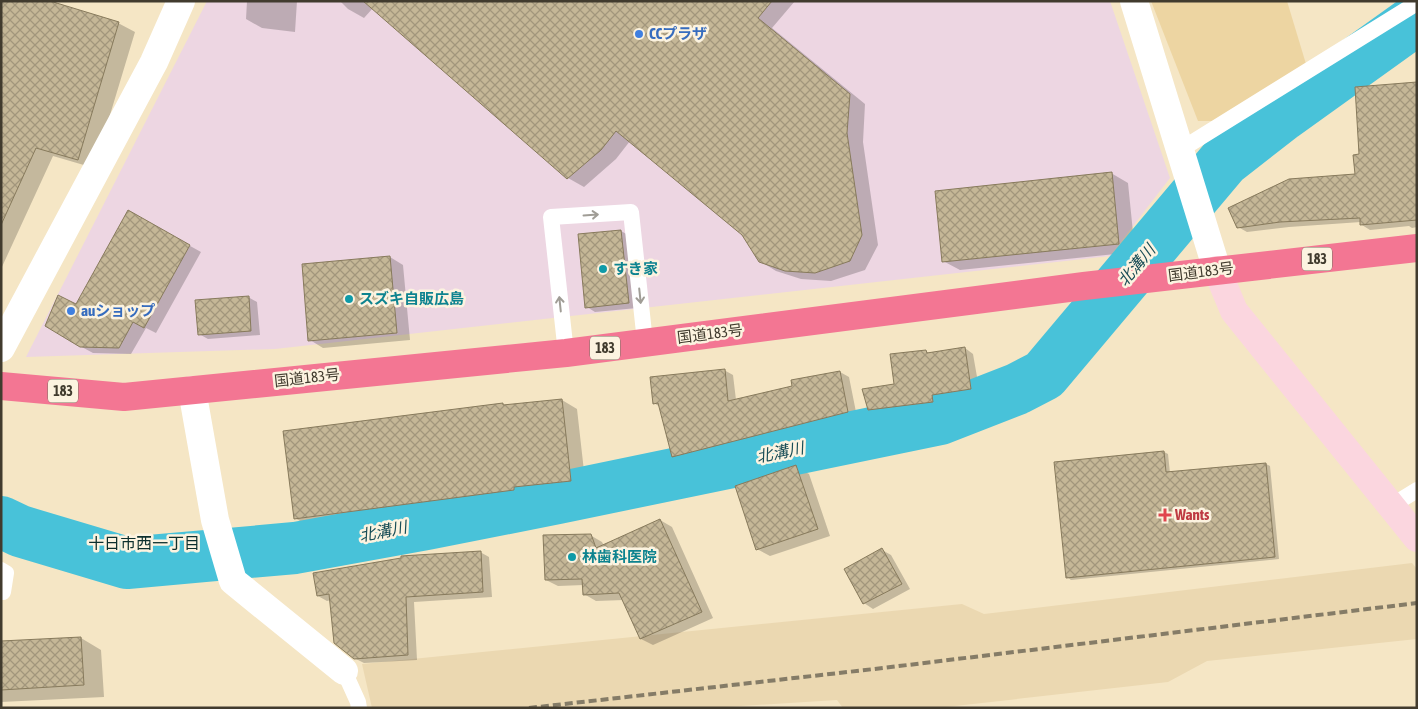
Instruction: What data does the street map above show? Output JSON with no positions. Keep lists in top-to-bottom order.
{
  "streets": {
    "highway": ["183", "国道183号"]
  },
  "districts": ["十日市西一丁目"],
  "water": ["北溝川"],
  "places": {
    "other": [
      "CCプラザ",
      "すき家",
      "スズキ自販広島",
      "auショップ",
      "林歯科医院"
    ],
    "health": ["Wants"]
  }
}
